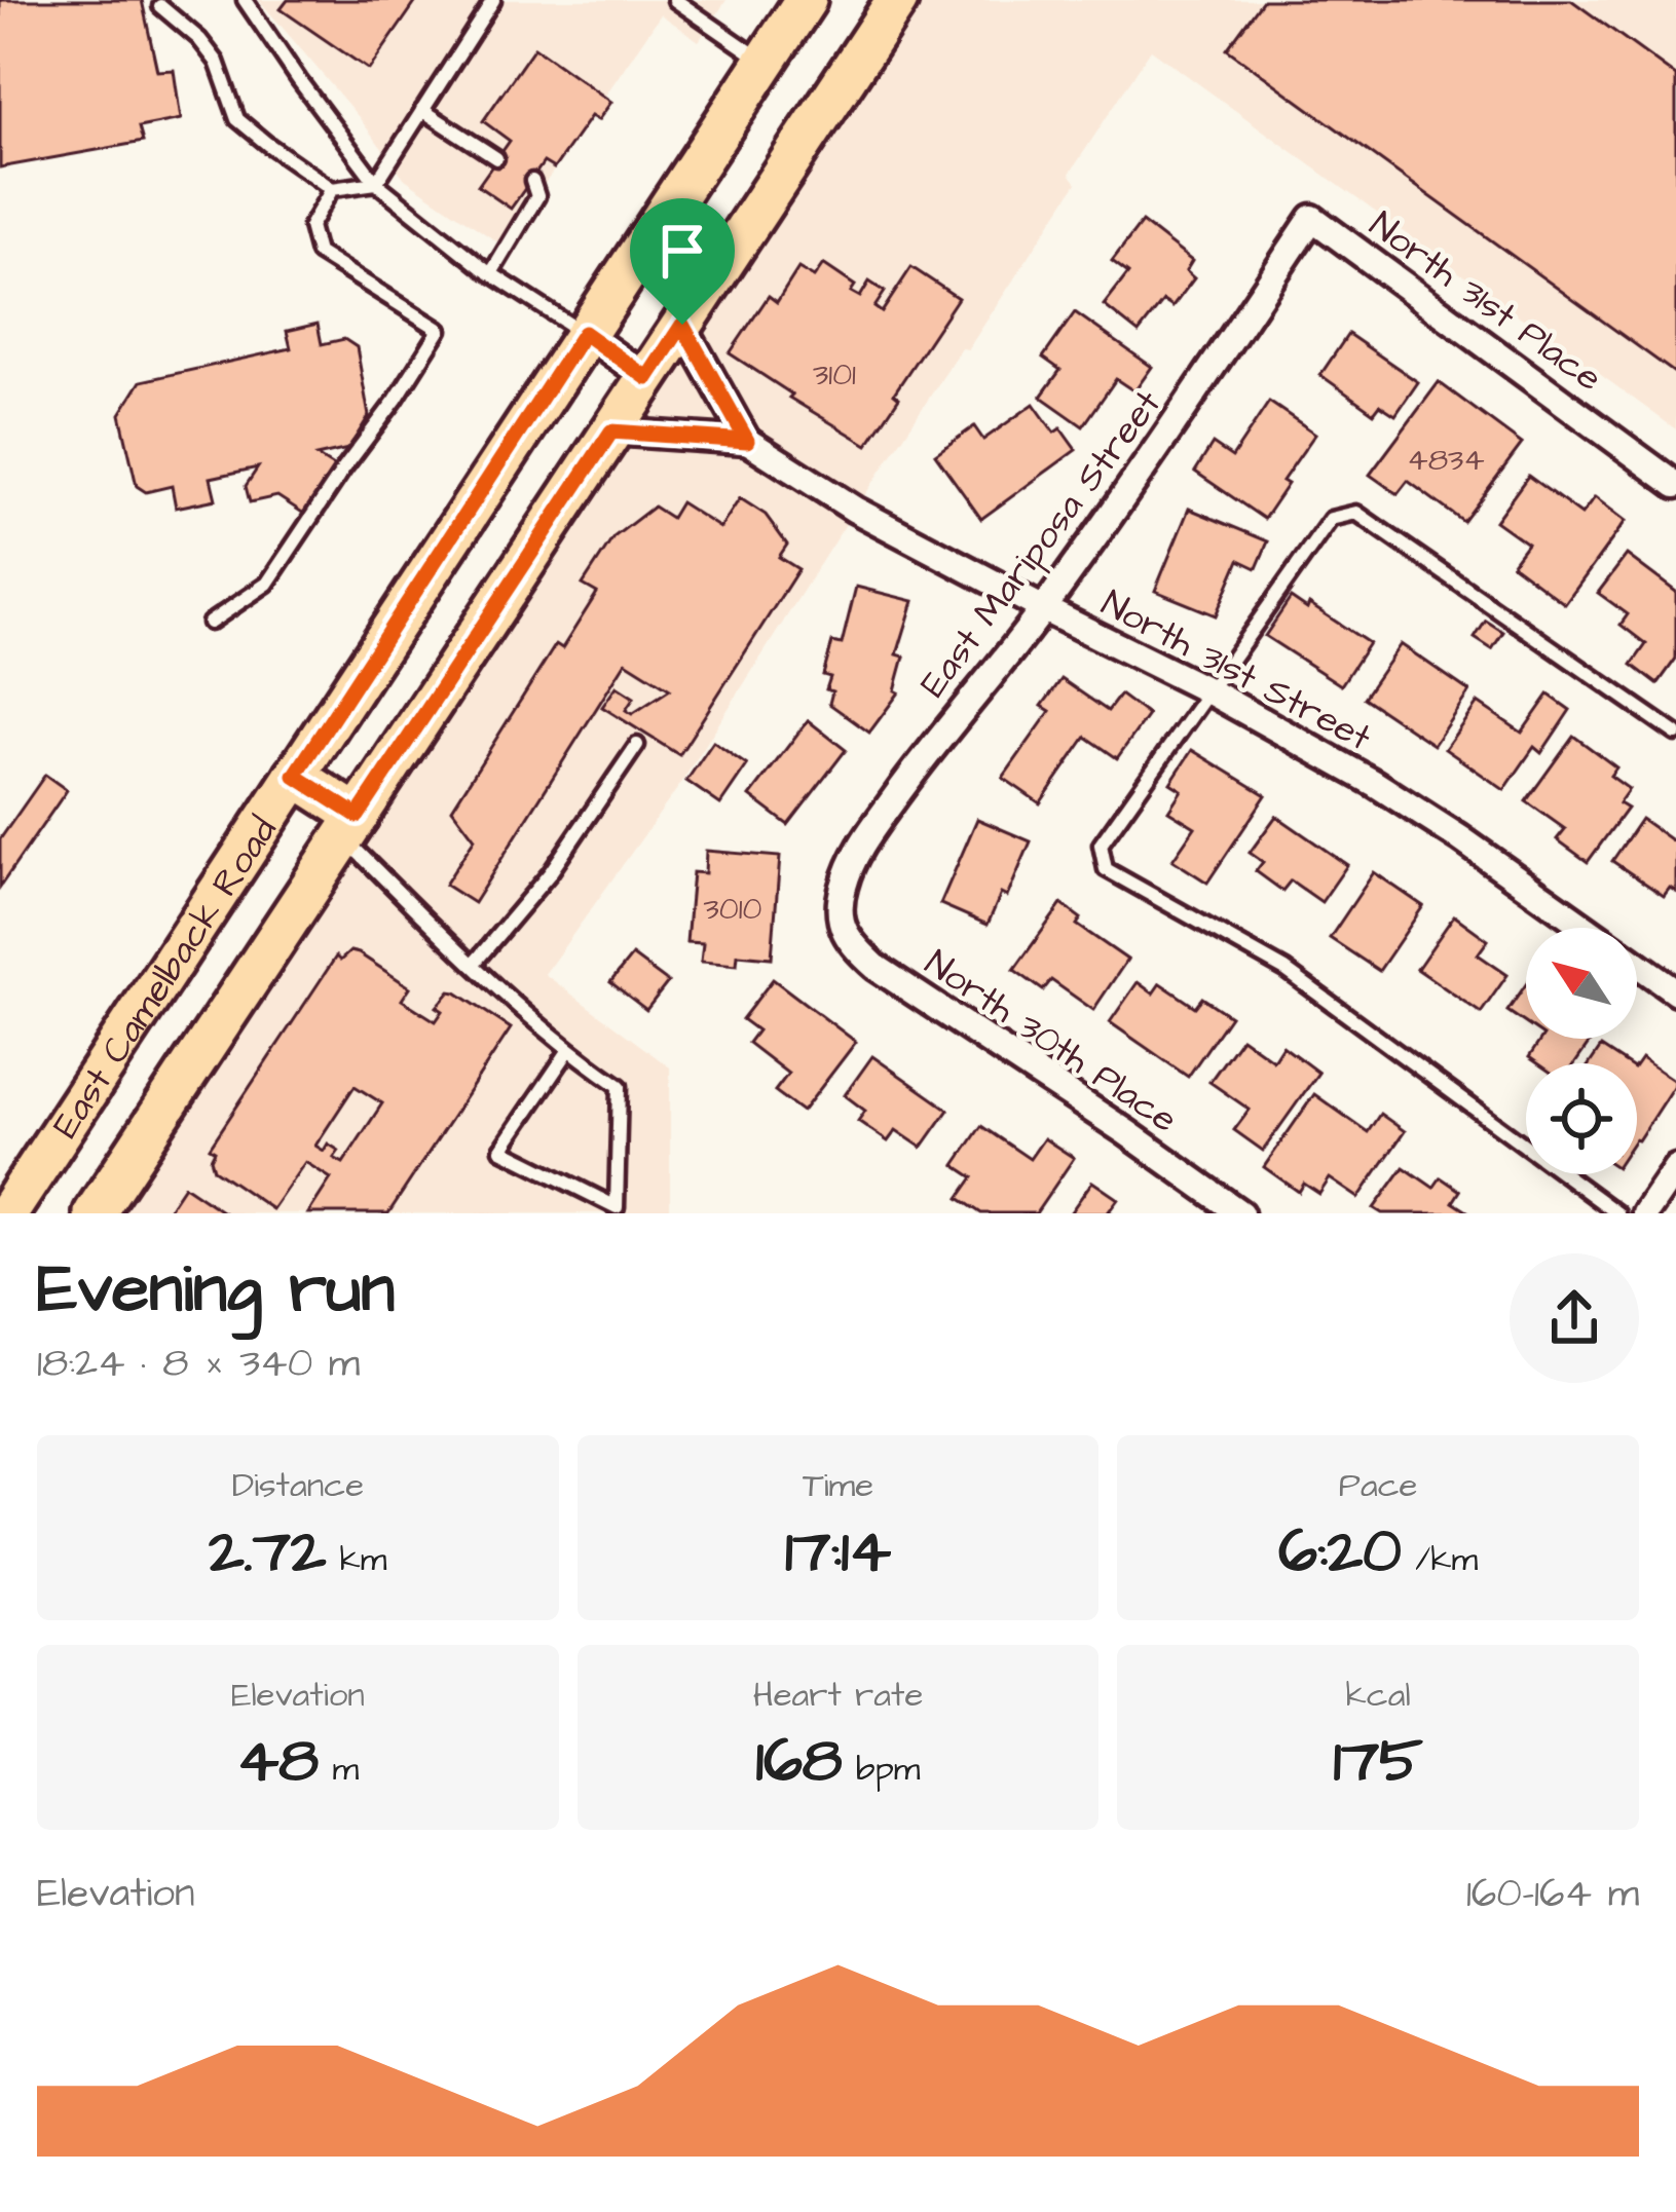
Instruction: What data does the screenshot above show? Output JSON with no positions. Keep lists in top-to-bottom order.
{
  "streets": {
    "main road": ["East Camelback Road"],
    "street": [
      "North 31st Place",
      "East Mariposa Street",
      "North 31st Street",
      "North 30th Place"
    ]
  },
  "crossings": [
    ["North 31st Place", "East Mariposa Street"],
    ["East Mariposa Street", "North 31st Street"],
    ["East Mariposa Street", "North 30th Place"],
    ["North 31st Street", "East Camelback Road"]
  ],
  "house_numbers": ["3101", "4834", "3010"],
  "north": "top left",
  "page": {
    "heading": ["Evening run", "18:24 · 8 × 340 m"],
    "stats": [
      ["Distance", "2.72 km"],
      ["Time", "17:14"],
      ["Pace", "6:20 /km"],
      ["Elevation", "48 m"],
      ["Heart rate", "168 bpm"],
      ["kcal", "175"]
    ],
    "chart": ["Elevation", "160–164 m"]
  }
}
